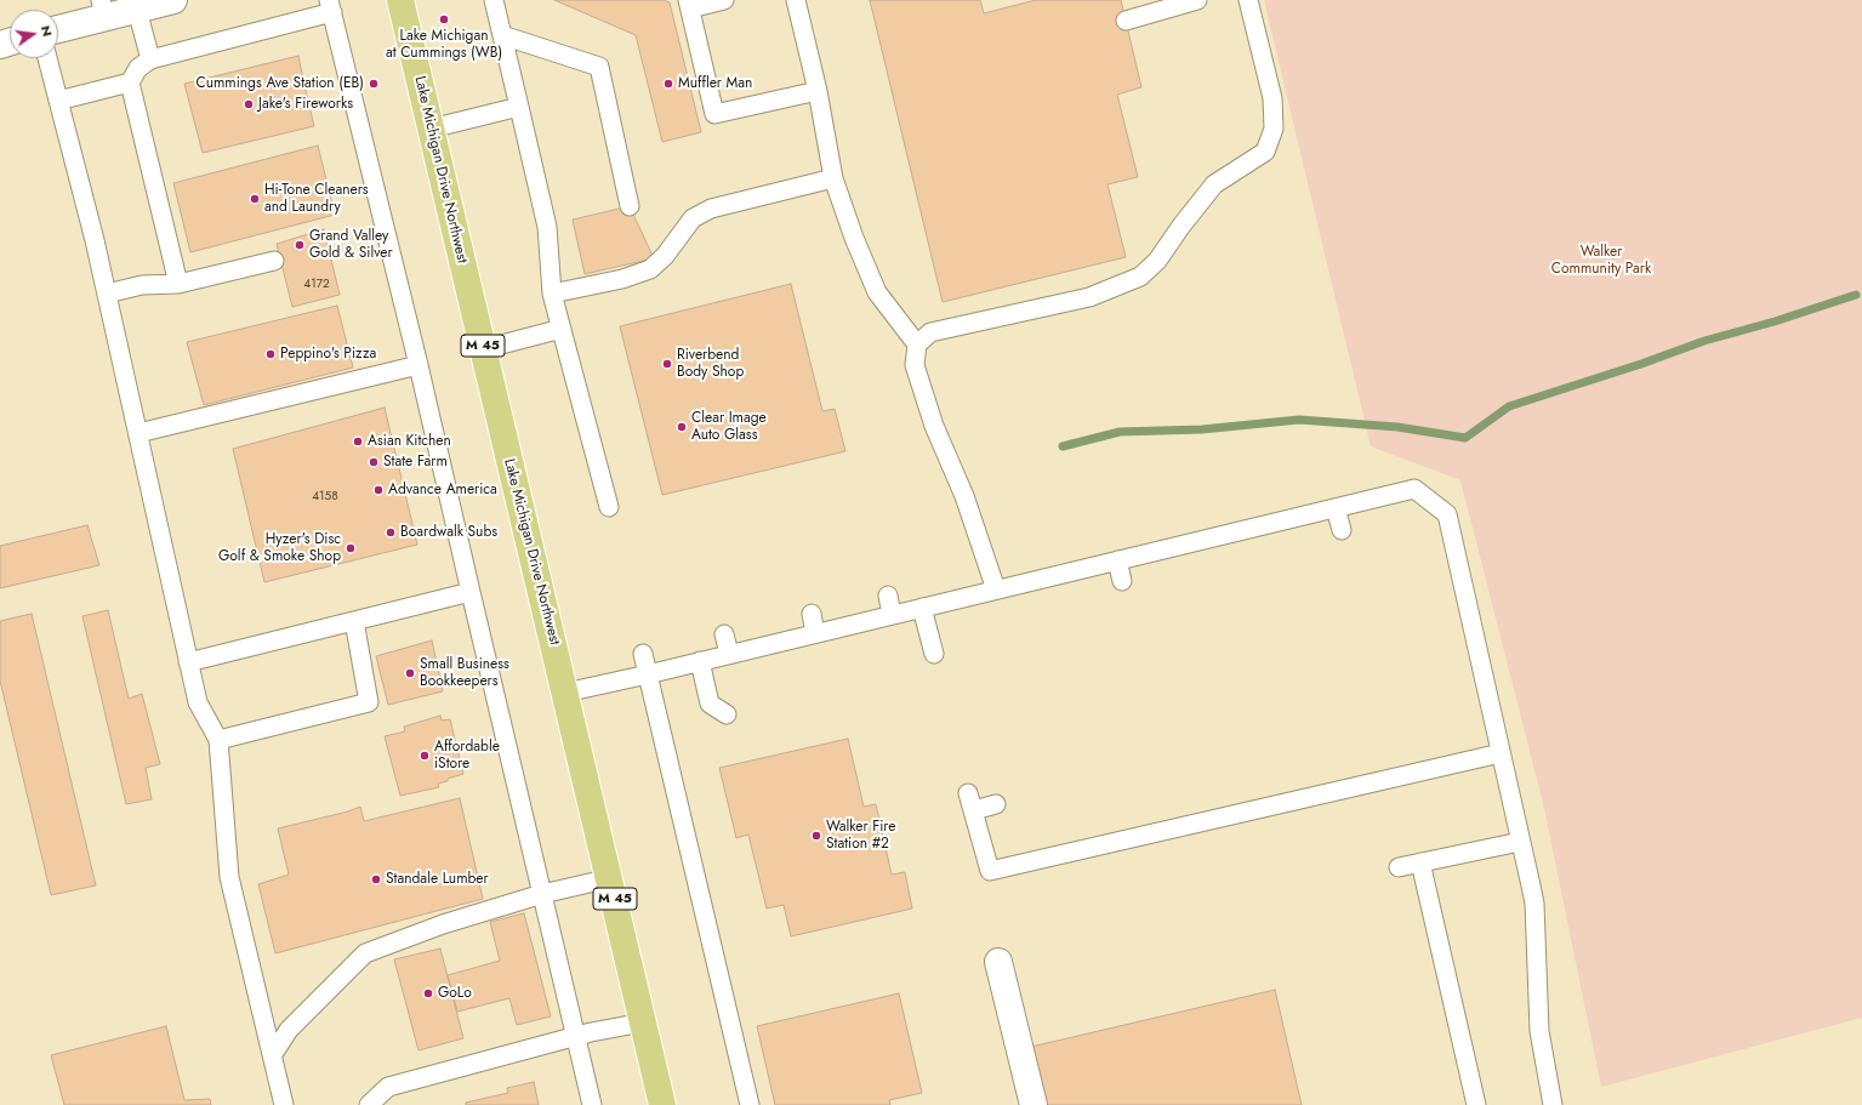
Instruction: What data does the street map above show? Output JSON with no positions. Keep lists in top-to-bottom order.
{
  "streets": {
    "highway": ["Lake Michigan Drive Northwest", "M 45"]
  },
  "parks": ["Walker Community Park"],
  "places": [
    "Lake Michigan at Cummings (WB)",
    "Cummings Ave Station (EB)",
    "Muffler Man",
    "Jake's Fireworks",
    "Hi-Tone Cleaners and Laundry",
    "Grand Valley Gold & Silver",
    "Peppino's Pizza",
    "Riverbend Body Shop",
    "Clear Image Auto Glass",
    "Asian Kitchen",
    "State Farm",
    "Advance America",
    "Boardwalk Subs",
    "Hyzer's Disc Golf & Smoke Shop",
    "Small Business Bookkeepers",
    "Affordable iStore",
    "Walker Fire Station #2",
    "Standale Lumber",
    "GoLo"
  ],
  "house_numbers": ["4172", "4158"],
  "north": "right"
}
